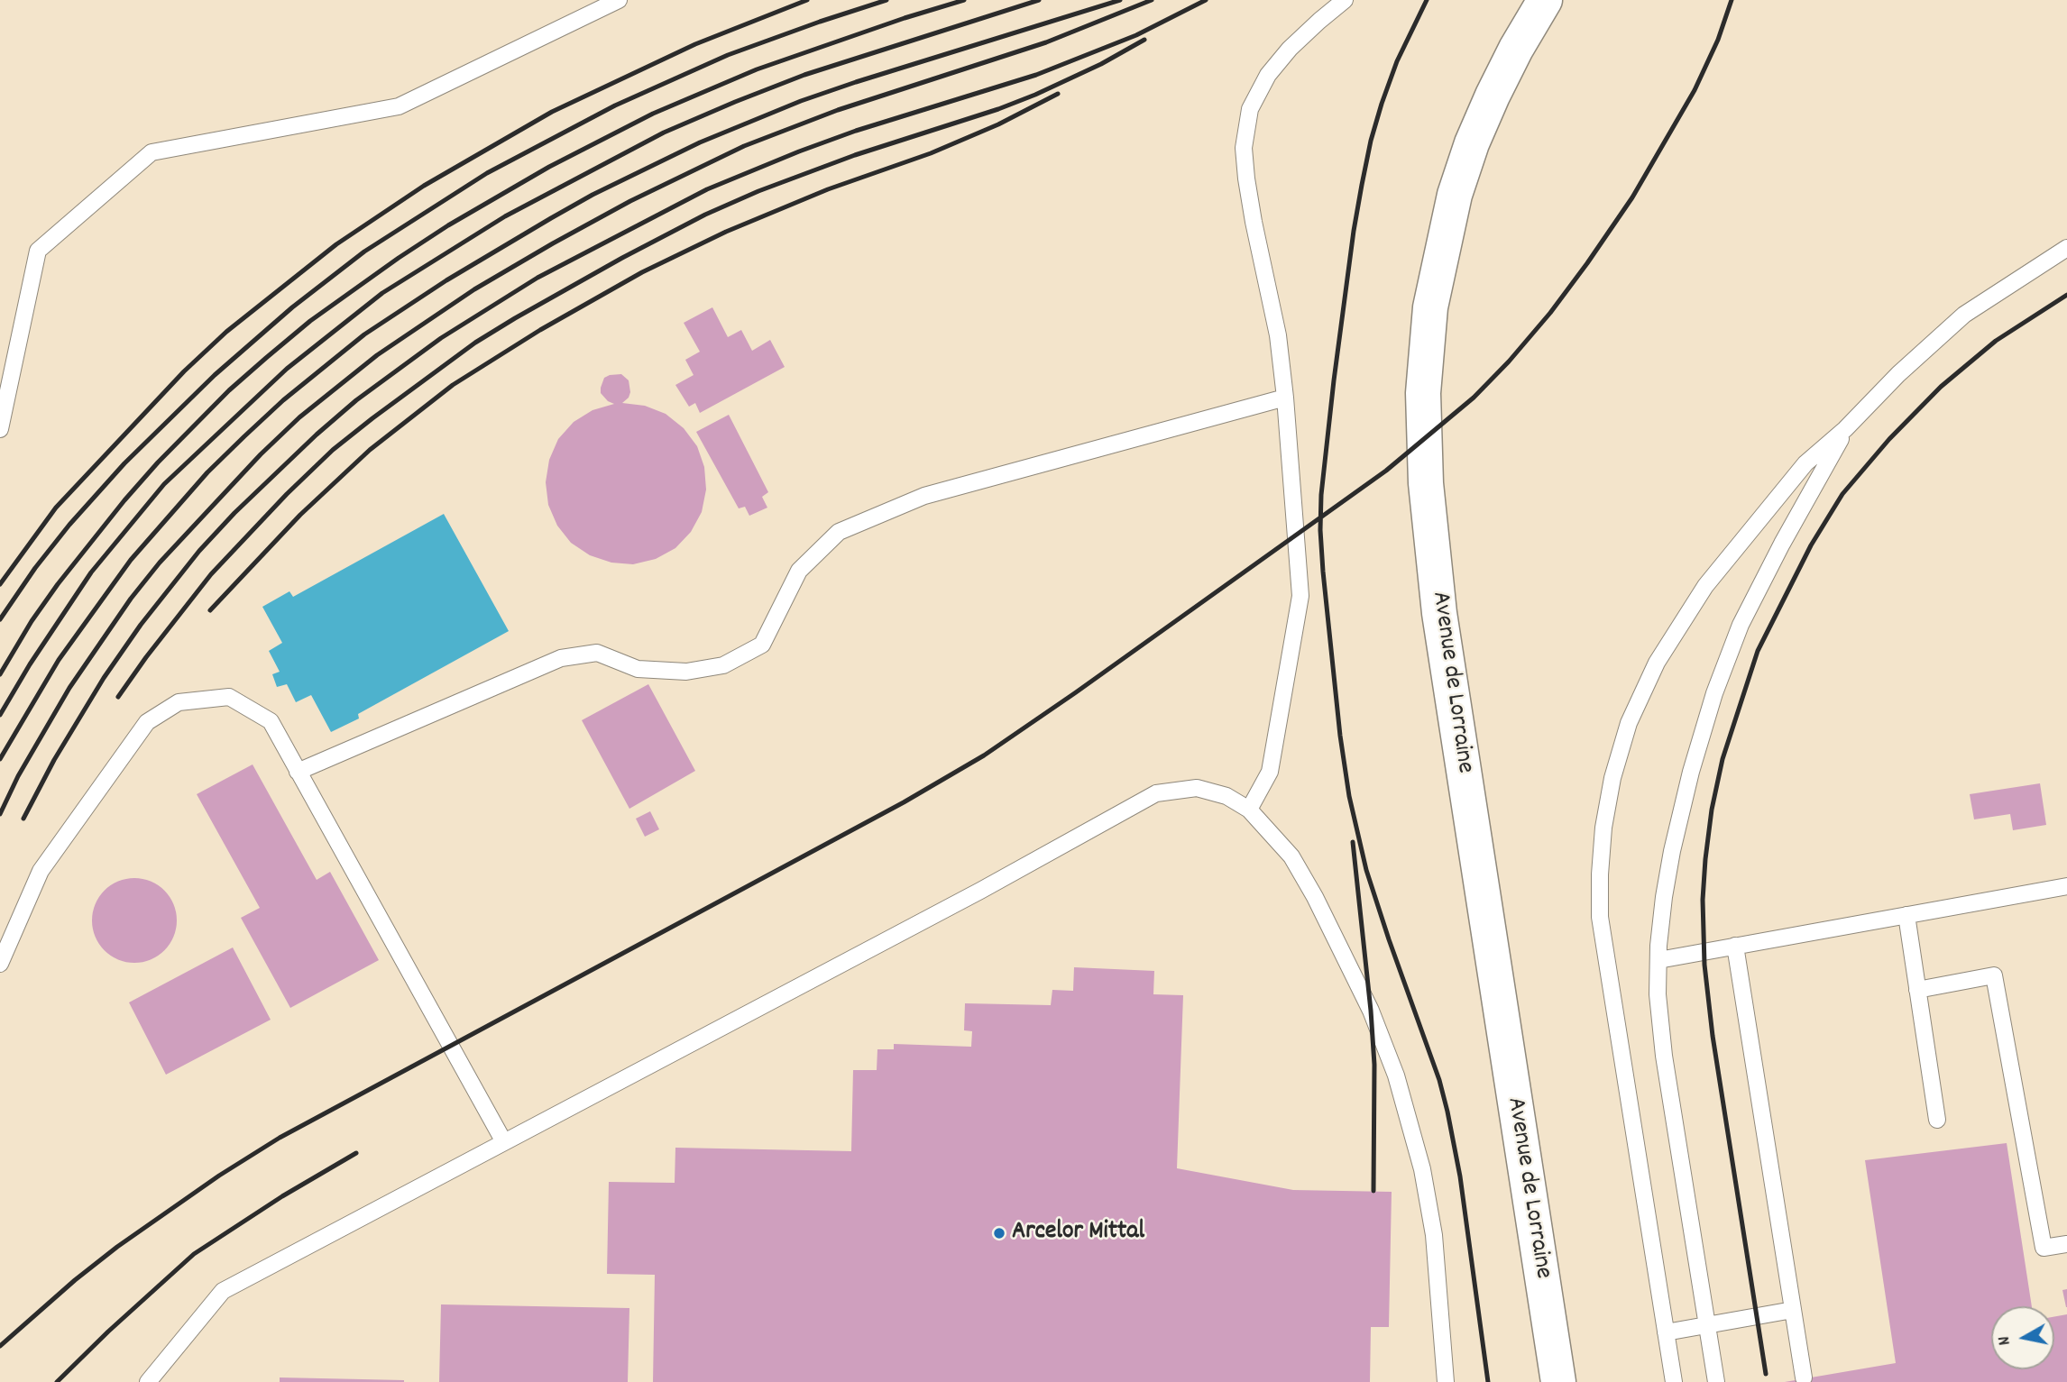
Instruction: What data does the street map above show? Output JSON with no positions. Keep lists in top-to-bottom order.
{
  "streets": {
    "main road": ["Avenue de Lorraine"]
  },
  "places": ["Arcelor Mittal"],
  "north": "left"
}
